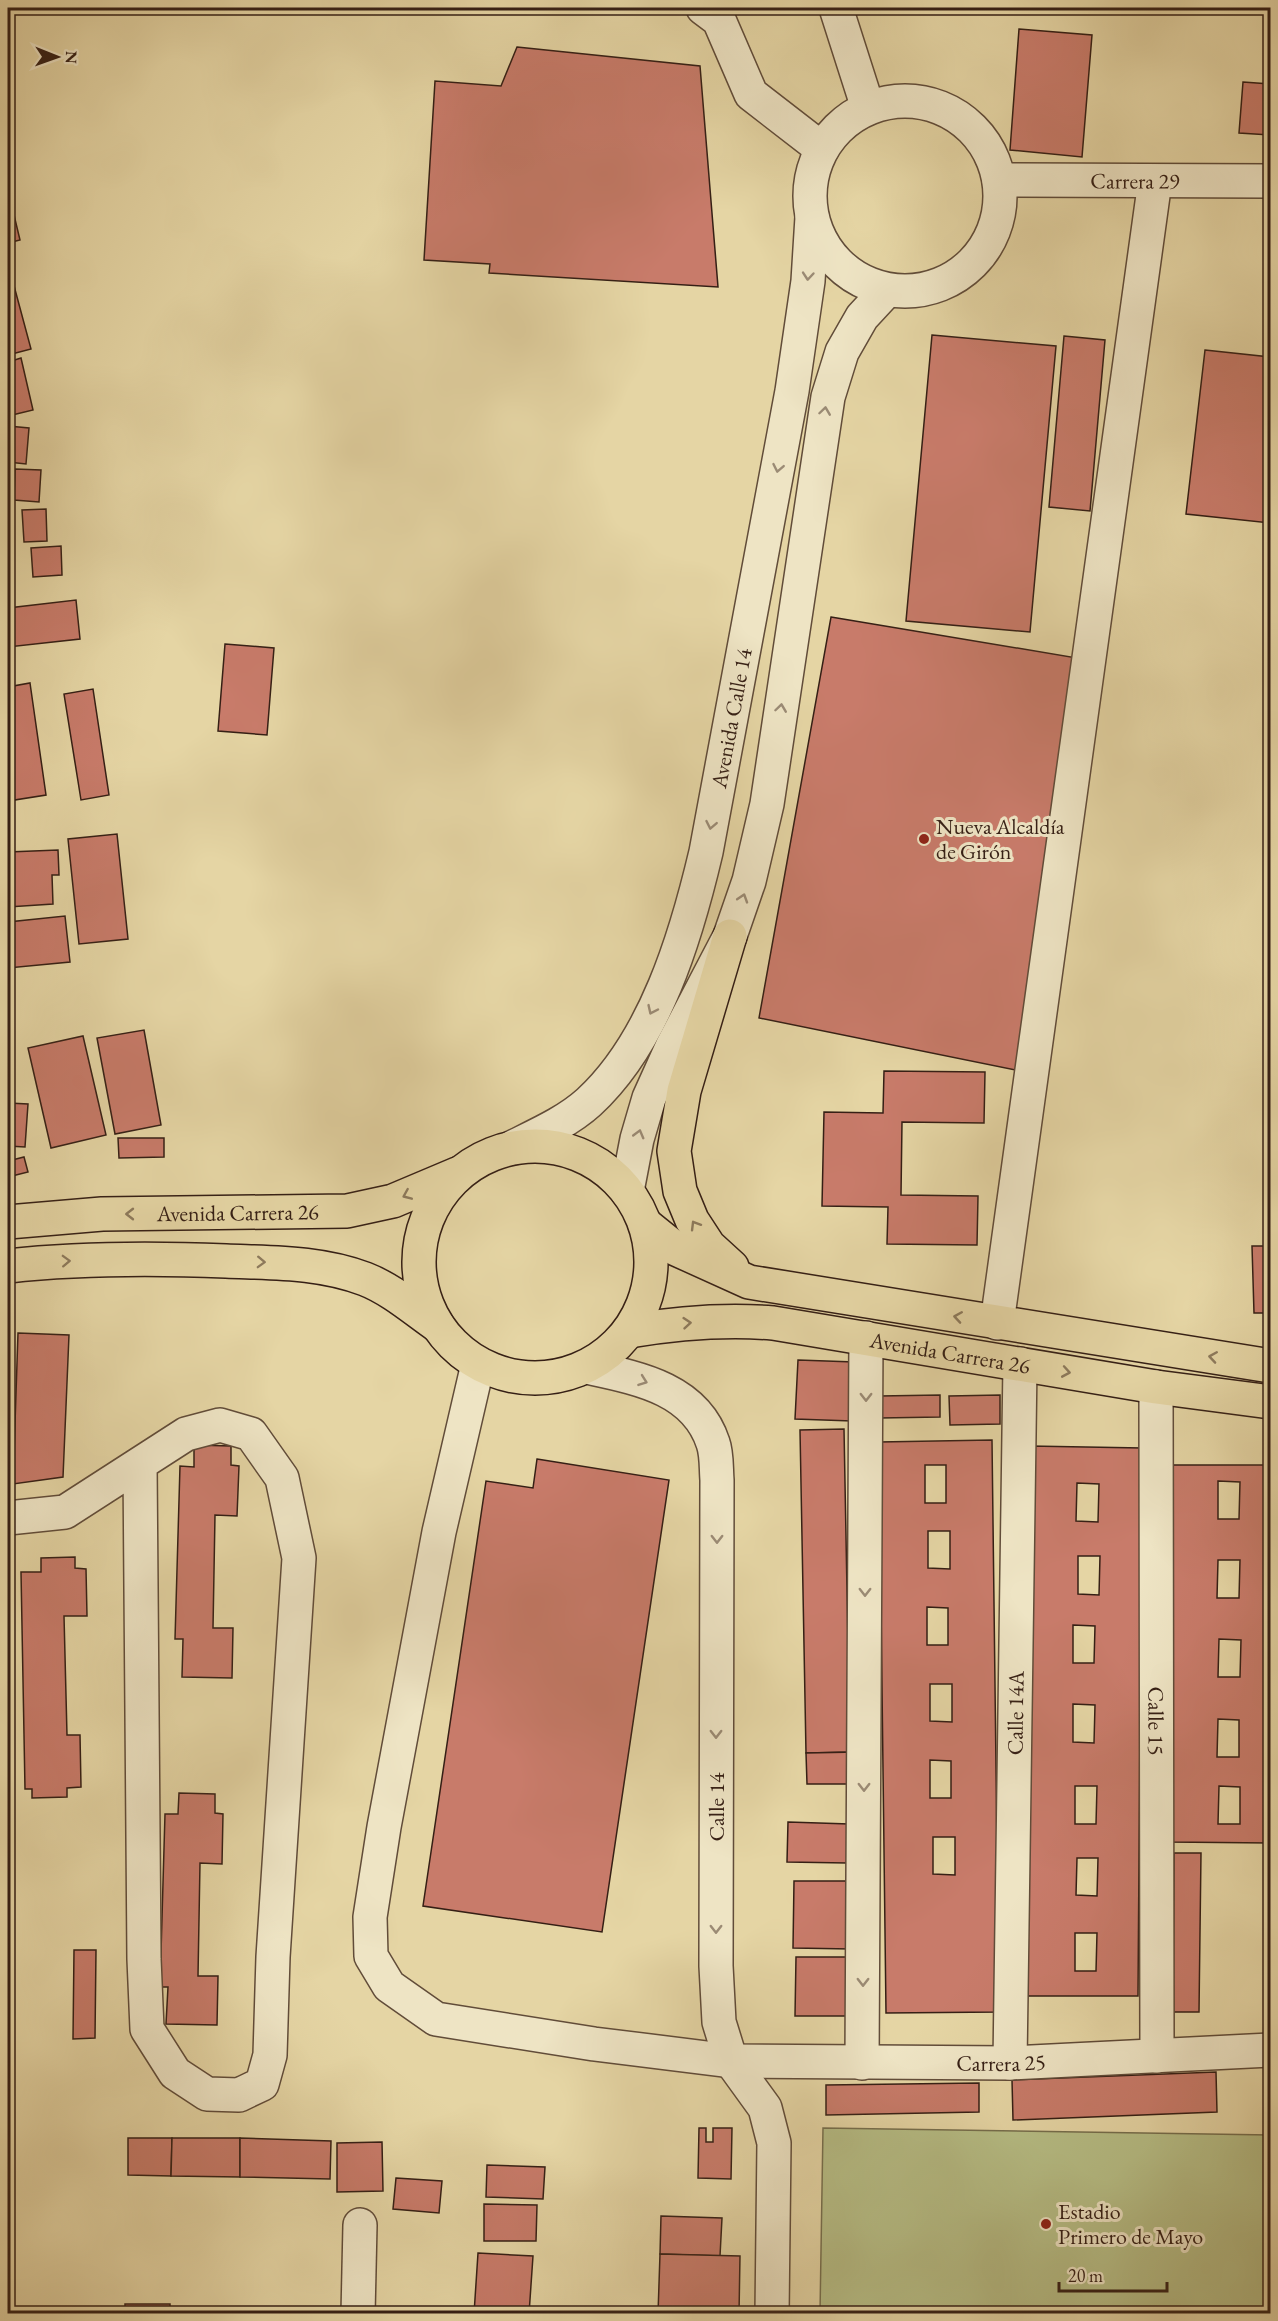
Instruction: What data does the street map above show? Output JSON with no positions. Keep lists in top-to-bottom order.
{
  "streets": {
    "main road": ["Avenida Carrera 26"],
    "street": [
      "Carrera 29",
      "Avenida Calle 14",
      "Calle 14A",
      "Calle 15",
      "Calle 14",
      "Carrera 25"
    ]
  },
  "crossings": [
    ["Carrera 29", "Avenida Calle 14"],
    ["Avenida Carrera 26", "Calle 14A"],
    ["Avenida Carrera 26", "Calle 15"],
    ["Calle 14A", "Carrera 25"],
    ["Calle 15", "Carrera 25"],
    ["Calle 14", "Carrera 25"]
  ],
  "places": ["Nueva Alcaldía de Girón", "Estadio Primero de Mayo"],
  "scale_bar": "20 m",
  "north": "right"
}
